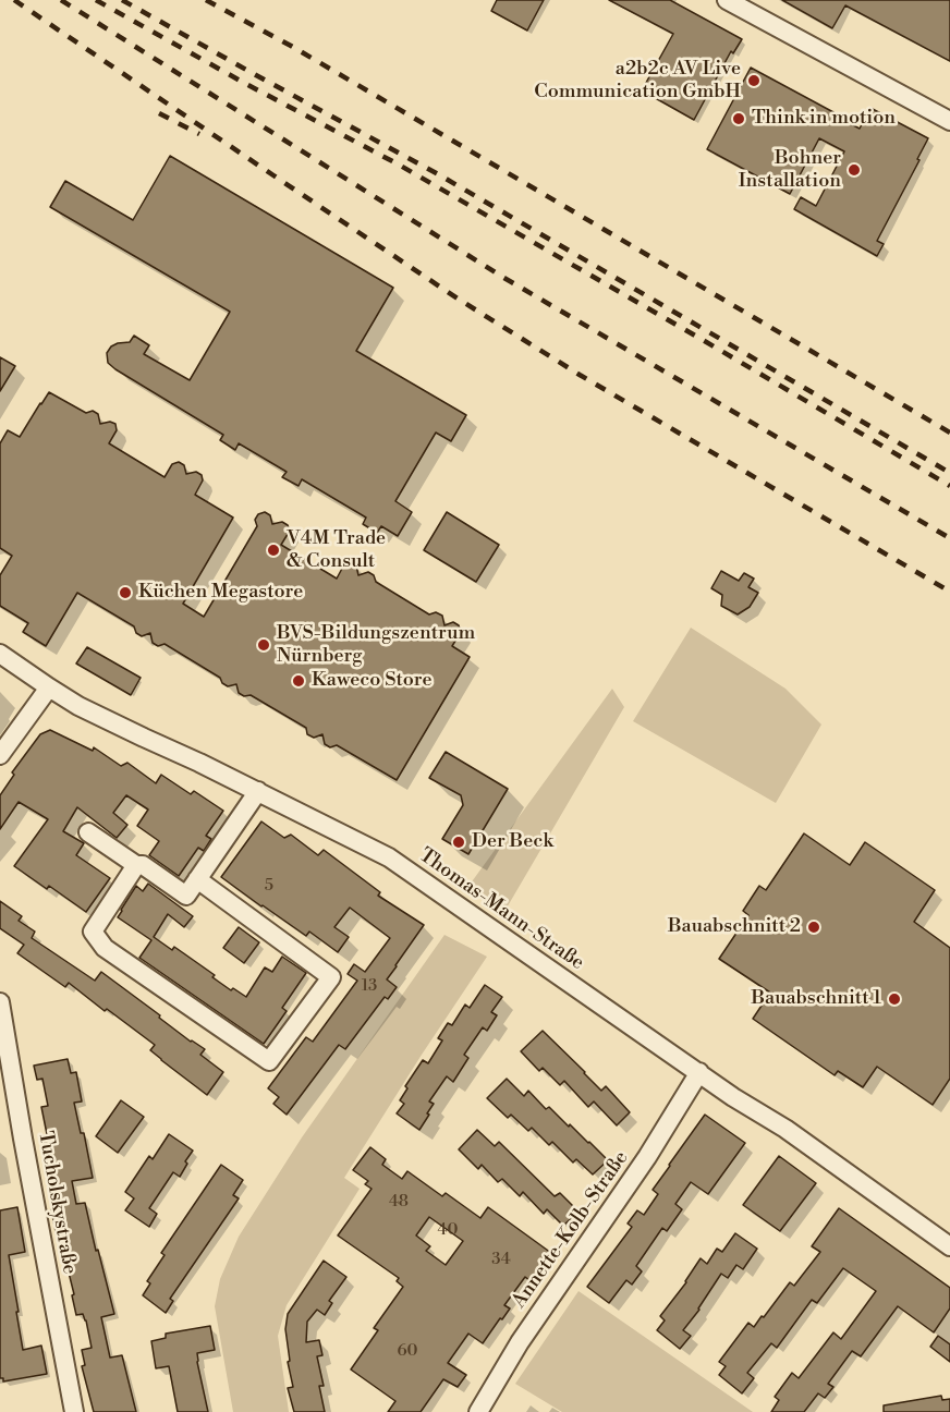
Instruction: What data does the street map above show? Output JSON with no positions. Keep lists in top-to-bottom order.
{
  "streets": {
    "street": ["Thomas-Mann-Straße", "Tucholskystraße", "Annette-Kolb-Straße"]
  },
  "crossings": [
    ["Thomas-Mann-Straße", "Annette-Kolb-Straße"]
  ],
  "places": [
    "a2b2c AV Live Communication GmbH",
    "Think in motion",
    "Bohner Installation",
    "V4M Trade & Consult",
    "Küchen Megastore",
    "BVS-Bildungszentrum Nürnberg",
    "Kaweco Store",
    "Der Beck",
    "Bauabschnitt 2",
    "Bauabschnitt 1"
  ],
  "house_numbers": [
    "5",
    "13",
    "48",
    "40",
    "34",
    "60"
  ]
}
